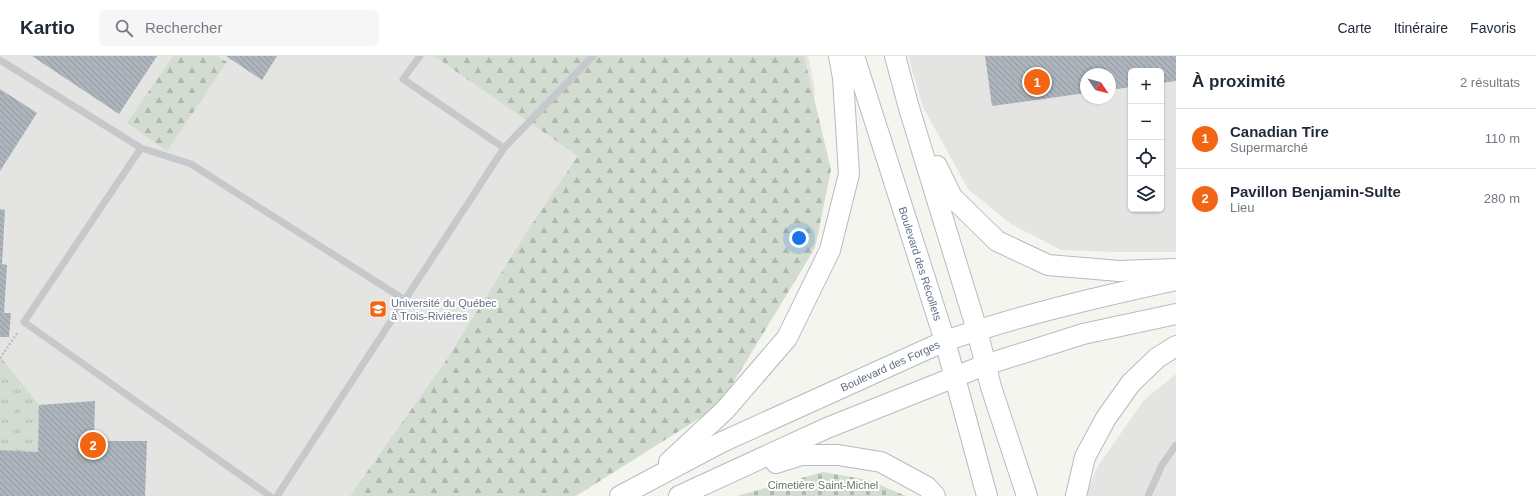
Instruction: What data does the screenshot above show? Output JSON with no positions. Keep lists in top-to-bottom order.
{
  "streets": {
    "main road": ["Boulevard des Récollets", "Boulevard des Forges"]
  },
  "crossings": [
    ["Boulevard des Récollets", "Boulevard des Forges"]
  ],
  "parks": ["Cimetière Saint-Michel"],
  "places": {
    "school or university": ["Université du Québec à Trois-Rivières"]
  },
  "north": "bottom right",
  "page": {
    "header": "Kartio",
    "search": "Rechercher",
    "nav": ["Carte", "Itinéraire", "Favoris"],
    "heading": ["À proximité", "2 résultats"],
    "pins": ["1", "2"],
    "map_buttons": ["+", "−"],
    "list": [
      {
        "mark": "1",
        "name": "Canadian Tire",
        "note": "Supermarché",
        "value": "110 m"
      },
      {
        "mark": "2",
        "name": "Pavillon Benjamin-Sulte",
        "note": "Lieu",
        "value": "280 m"
      }
    ]
  }
}
